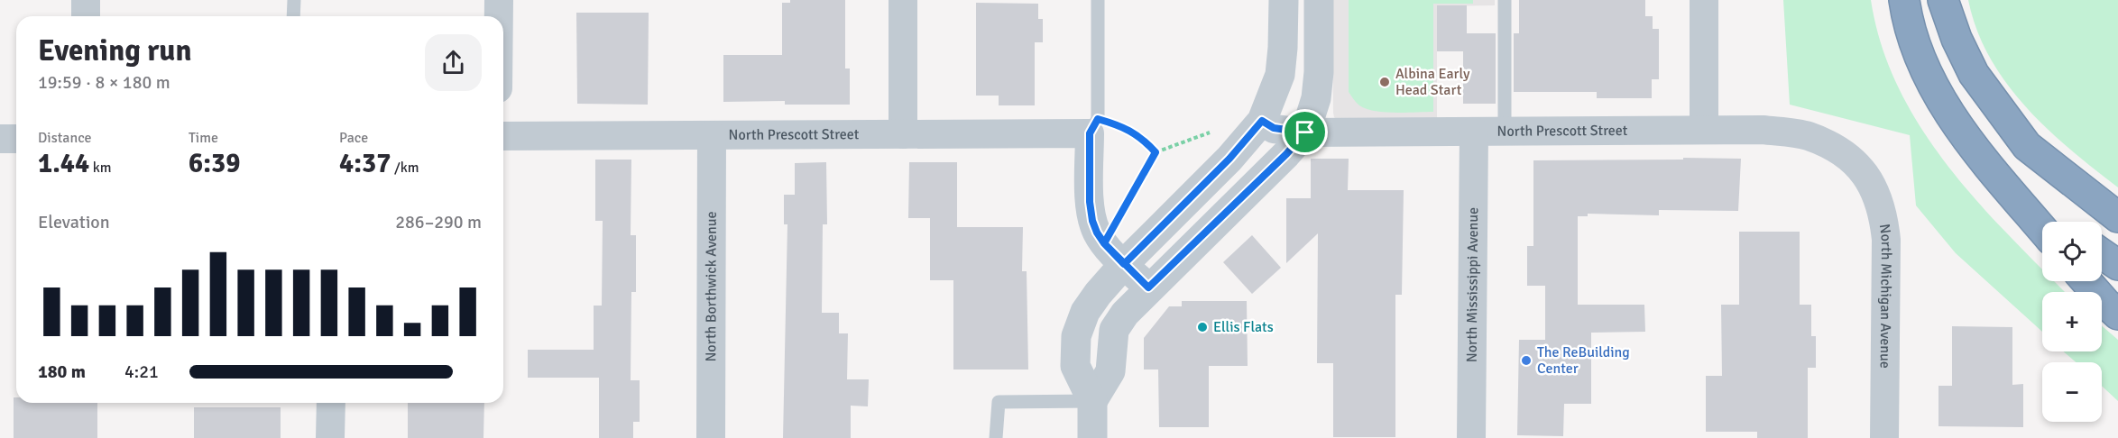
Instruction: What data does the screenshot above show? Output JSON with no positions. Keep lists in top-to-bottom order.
{
  "streets": {
    "street": [
      "North Prescott Street",
      "North Mississippi Avenue",
      "North Borthwick Avenue",
      "North Michigan Avenue"
    ]
  },
  "crossings": [
    ["North Prescott Street", "North Mississippi Avenue"],
    ["North Prescott Street", "North Borthwick Avenue"],
    ["North Prescott Street", "North Michigan Avenue"]
  ],
  "places": ["Albina Early Head Start", "Ellis Flats", "The ReBuilding Center"],
  "page": {
    "heading": ["Evening run", "19:59 · 8 × 180 m"],
    "stats": [
      ["Distance", "1.44 km"],
      ["Time", "6:39"],
      ["Pace", "4:37 /km"]
    ],
    "chart": ["Elevation", "286–290 m"],
    "map_buttons": ["+", "−"],
    "list": [
      {
        "name": "180 m",
        "note": "4:21"
      }
    ]
  }
}
